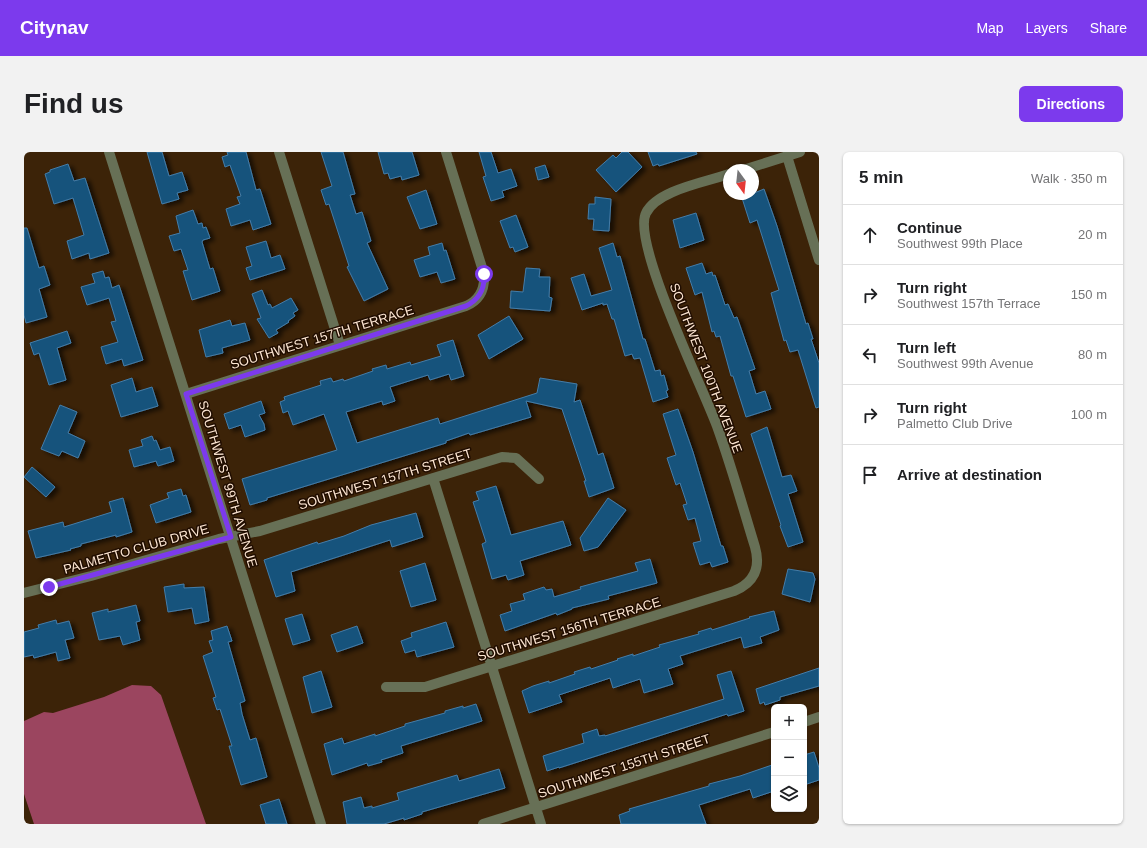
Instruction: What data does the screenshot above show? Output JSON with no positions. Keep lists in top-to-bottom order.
{
  "streets": {
    "street": [
      "SOUTHWEST 157TH TERRACE",
      "SOUTHWEST 100TH AVENUE",
      "SOUTHWEST 157TH STREET",
      "SOUTHWEST 99TH AVENUE",
      "PALMETTO CLUB DRIVE",
      "SOUTHWEST 156TH TERRACE",
      "SOUTHWEST 155TH STREET"
    ]
  },
  "crossings": [
    ["SOUTHWEST 157TH TERRACE", "SOUTHWEST 99TH AVENUE"],
    ["SOUTHWEST 100TH AVENUE", "SOUTHWEST 156TH TERRACE"],
    ["SOUTHWEST 157TH STREET", "SOUTHWEST 99TH AVENUE"],
    ["SOUTHWEST 157TH STREET", "PALMETTO CLUB DRIVE"],
    ["SOUTHWEST 99TH AVENUE", "PALMETTO CLUB DRIVE"]
  ],
  "north": "bottom",
  "page": {
    "header": "Citynav",
    "nav": ["Map", "Layers", "Share"],
    "buttons": "Directions",
    "title": "Find us",
    "heading": ["5 min", "Walk · 350 m"],
    "list": [
      ["Continue", "Southwest 99th Place", "20 m"],
      ["Turn right", "Southwest 157th Terrace", "150 m"],
      ["Turn left", "Southwest 99th Avenue", "80 m"],
      ["Turn right", "Palmetto Club Drive", "100 m"],
      "Arrive at destination"
    ],
    "map_buttons": ["+", "−"]
  }
}
